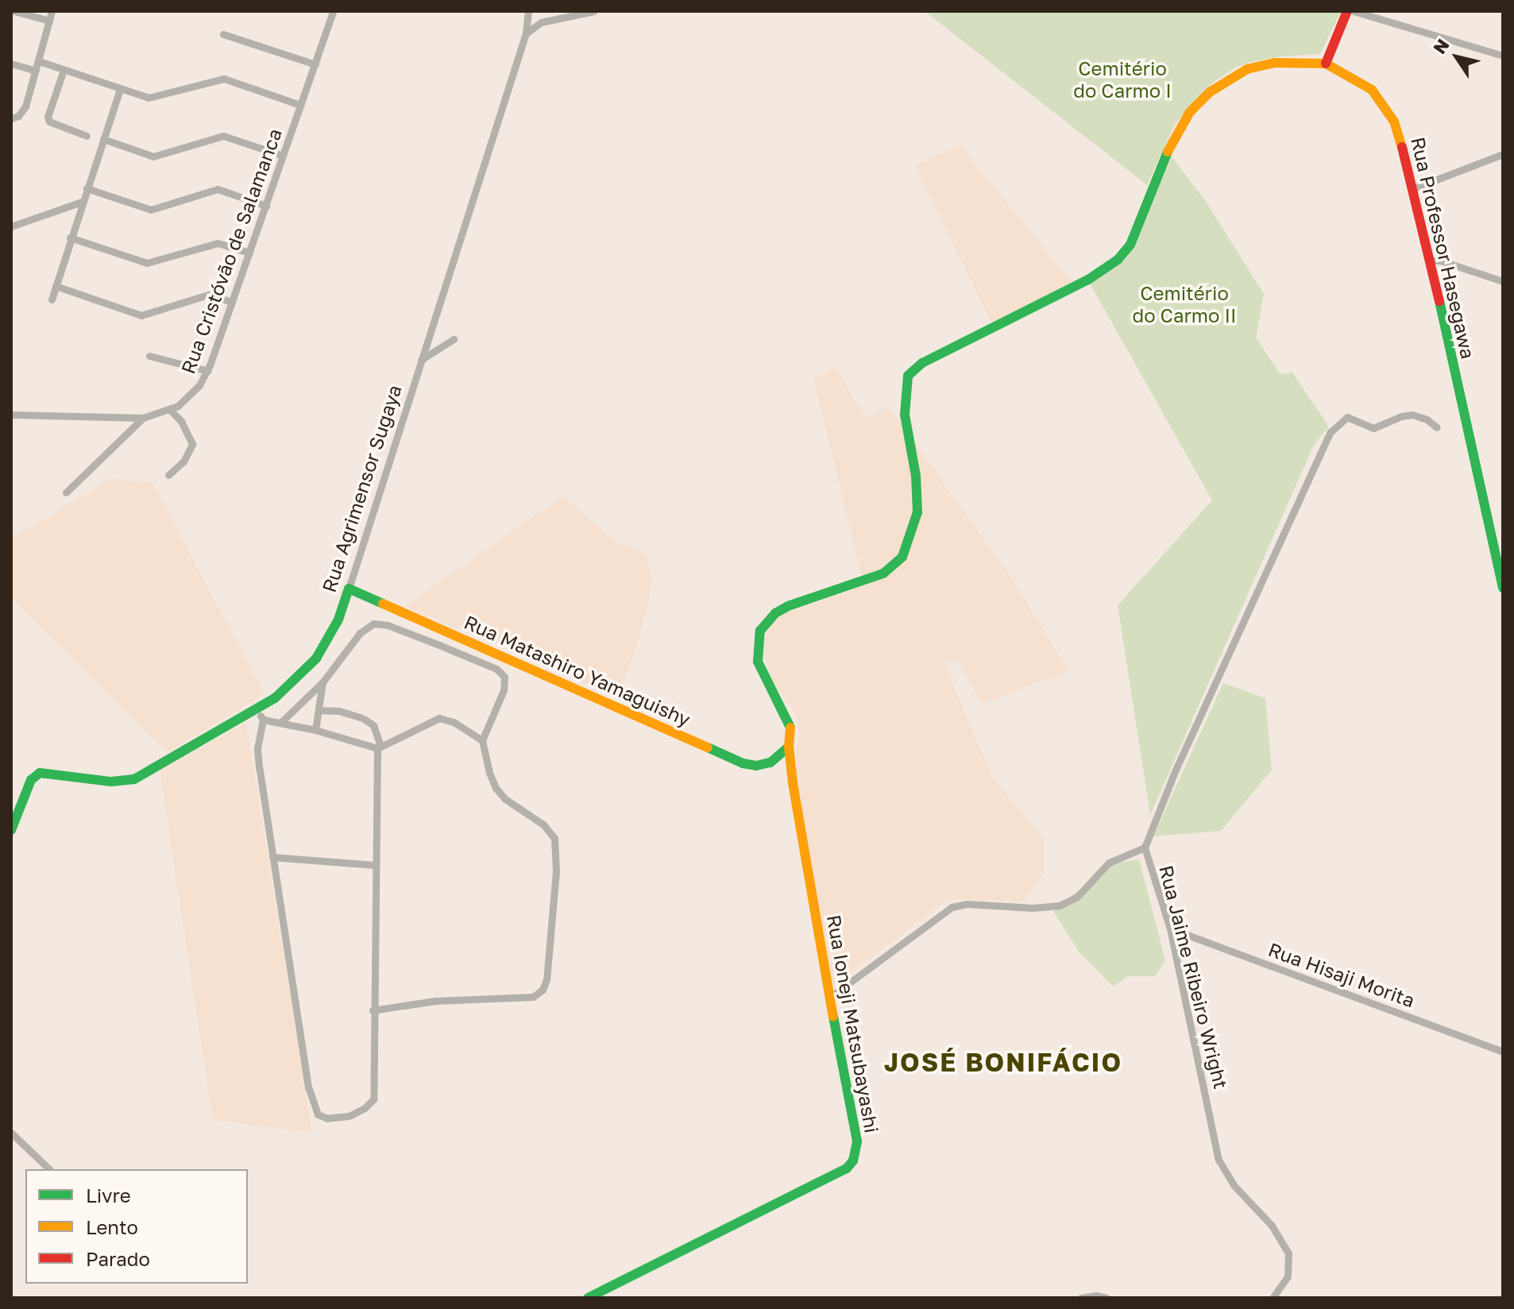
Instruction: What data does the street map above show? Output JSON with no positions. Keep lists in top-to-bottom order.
{
  "streets": {
    "main road": [
      "Rua Professor Hasegawa",
      "Rua Agrimensor Sugaya",
      "Rua Matashiro Yamaguishy",
      "Rua Ioneji Matsubayashi"
    ],
    "street": ["Rua Cristóvão de Salamanca", "Rua Hisaji Morita", "Rua Jaime Ribeiro Wright"]
  },
  "crossings": [
    ["Rua Professor Hasegawa", "Rua Matashiro Yamaguishy"],
    ["Rua Professor Hasegawa", "Rua Ioneji Matsubayashi"],
    ["Rua Agrimensor Sugaya", "Rua Matashiro Yamaguishy"],
    ["Rua Matashiro Yamaguishy", "Rua Ioneji Matsubayashi"],
    ["Rua Hisaji Morita", "Rua Jaime Ribeiro Wright"],
    ["Rua Jaime Ribeiro Wright", "Rua Ioneji Matsubayashi"]
  ],
  "districts": ["JOSÉ BONIFÁCIO"],
  "parks": ["Cemitério do Carmo I", "Cemitério do Carmo II"],
  "legend": ["Livre", "Lento", "Parado"],
  "north": "top left"
}
